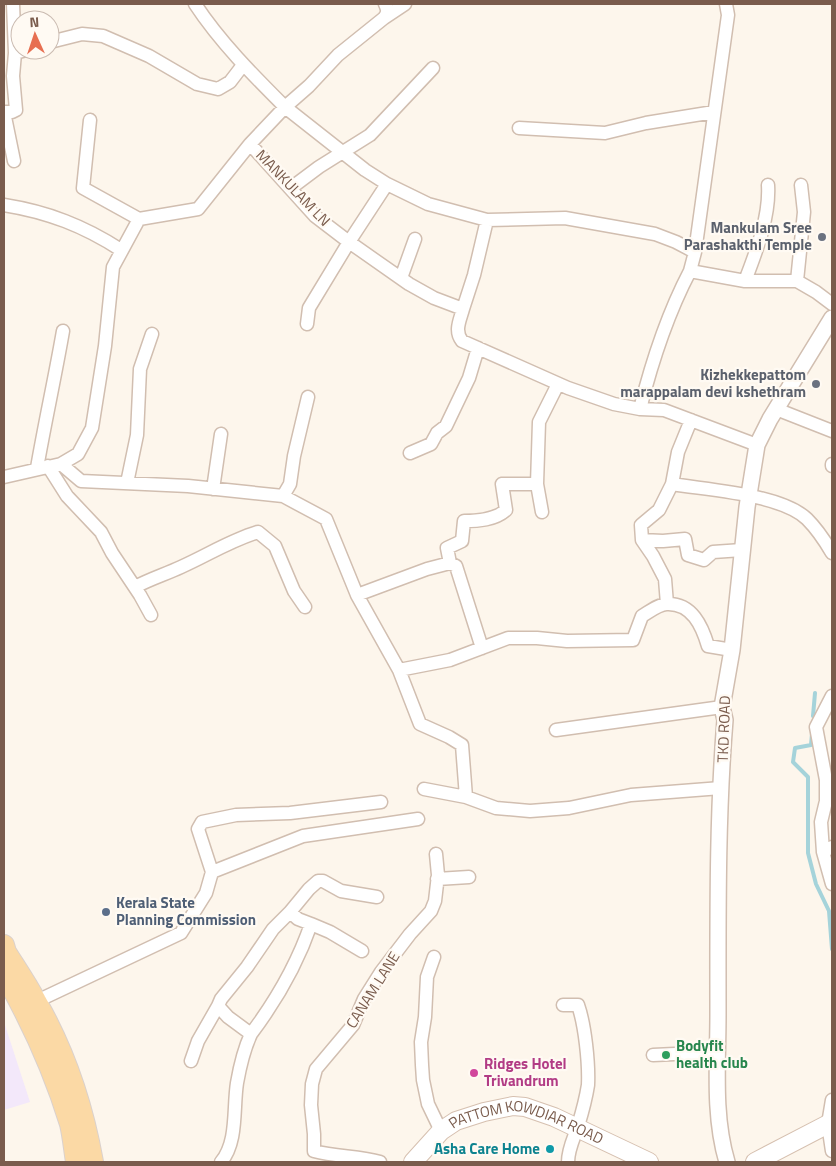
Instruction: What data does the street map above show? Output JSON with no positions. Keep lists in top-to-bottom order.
{
  "streets": {
    "main road": ["PATTOM KOWDIAR ROAD"],
    "street": ["MANKULAM LN", "TKD ROAD", "CANAM LANE"]
  },
  "places": [
    "Mankulam Sree Parashakthi Temple",
    "Kizhekkepattom marappalam devi kshethram",
    "Kerala State Planning Commission",
    "Bodyfit health club",
    "Ridges Hotel Trivandrum",
    "Asha Care Home"
  ],
  "north": "top"
}
